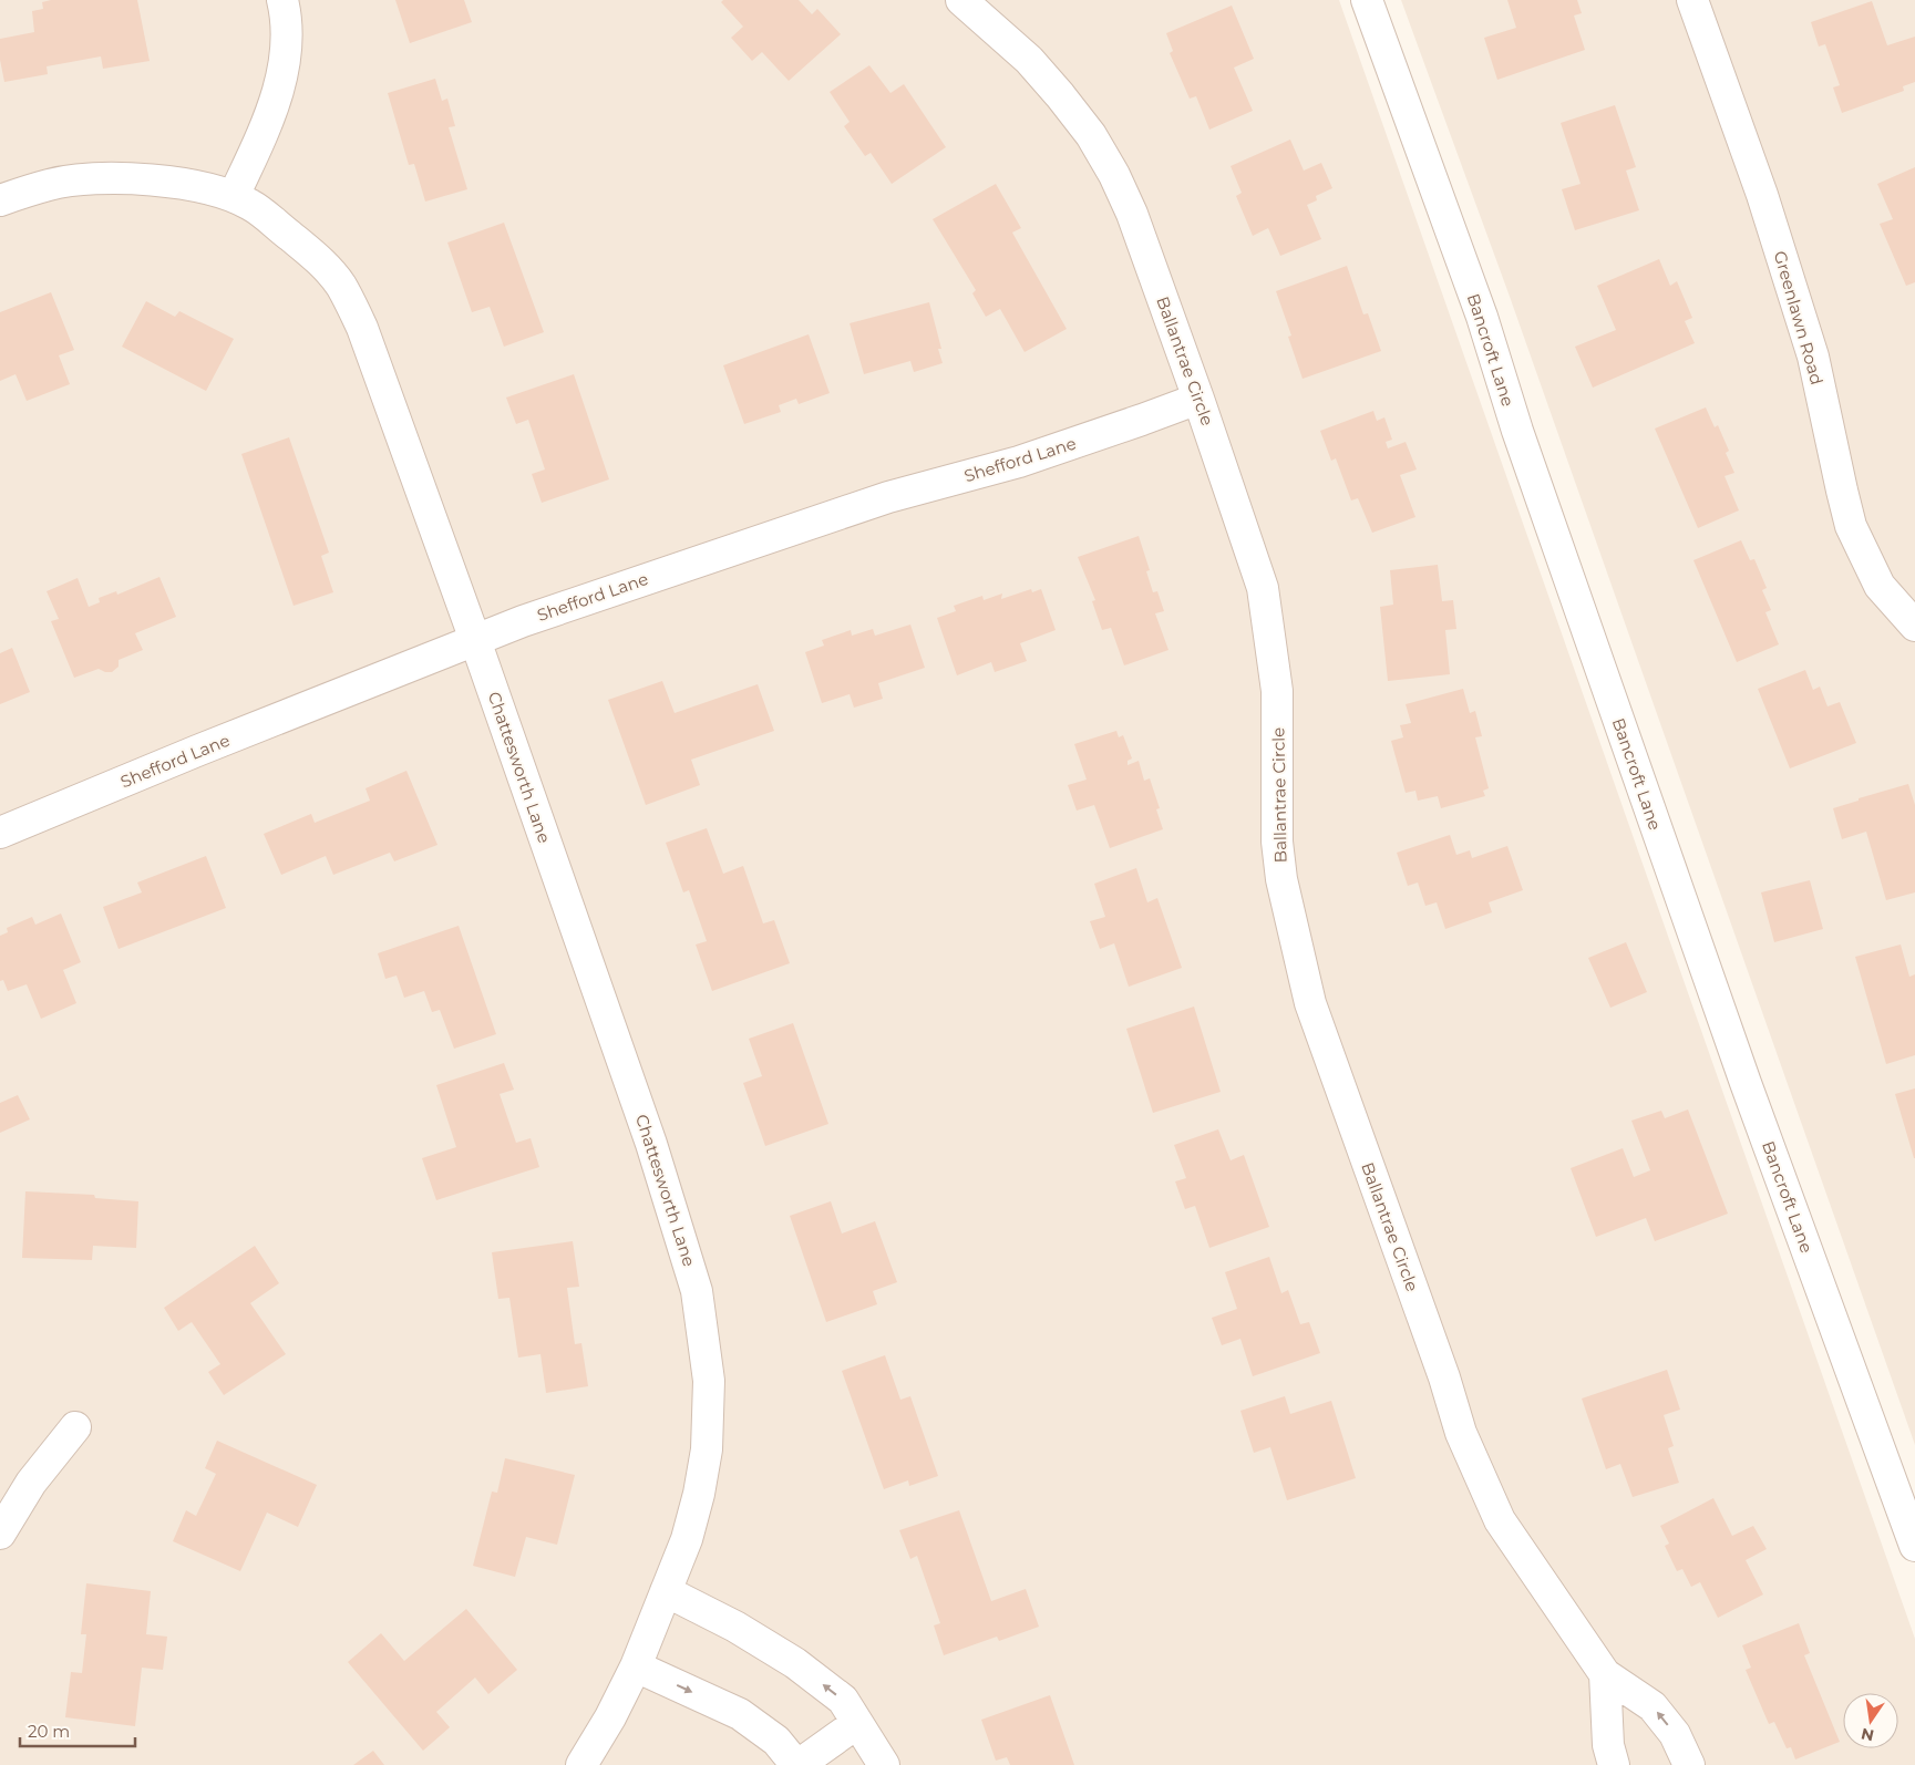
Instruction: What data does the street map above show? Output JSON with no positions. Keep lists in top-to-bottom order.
{
  "streets": {
    "street": [
      "Greenlawn Road",
      "Bancroft Lane",
      "Ballantrae Circle",
      "Shefford Lane",
      "Chattesworth Lane"
    ]
  },
  "crossings": [
    ["Ballantrae Circle", "Shefford Lane"],
    ["Shefford Lane", "Chattesworth Lane"]
  ],
  "scale_bar": "20 m",
  "north": "bottom"
}
